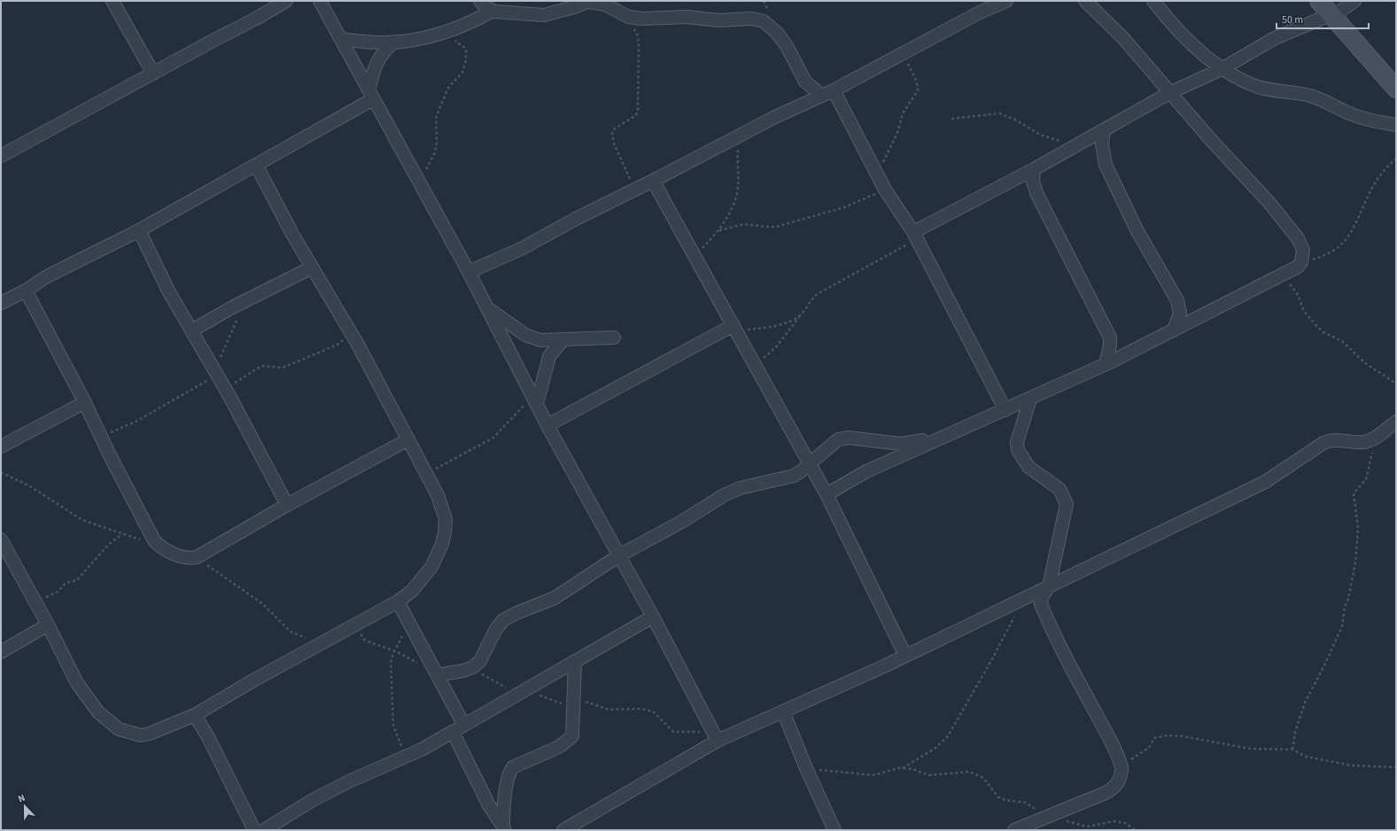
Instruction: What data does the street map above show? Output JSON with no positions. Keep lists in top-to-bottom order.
{
  "scale_bar": "50 m",
  "north": "top"
}
